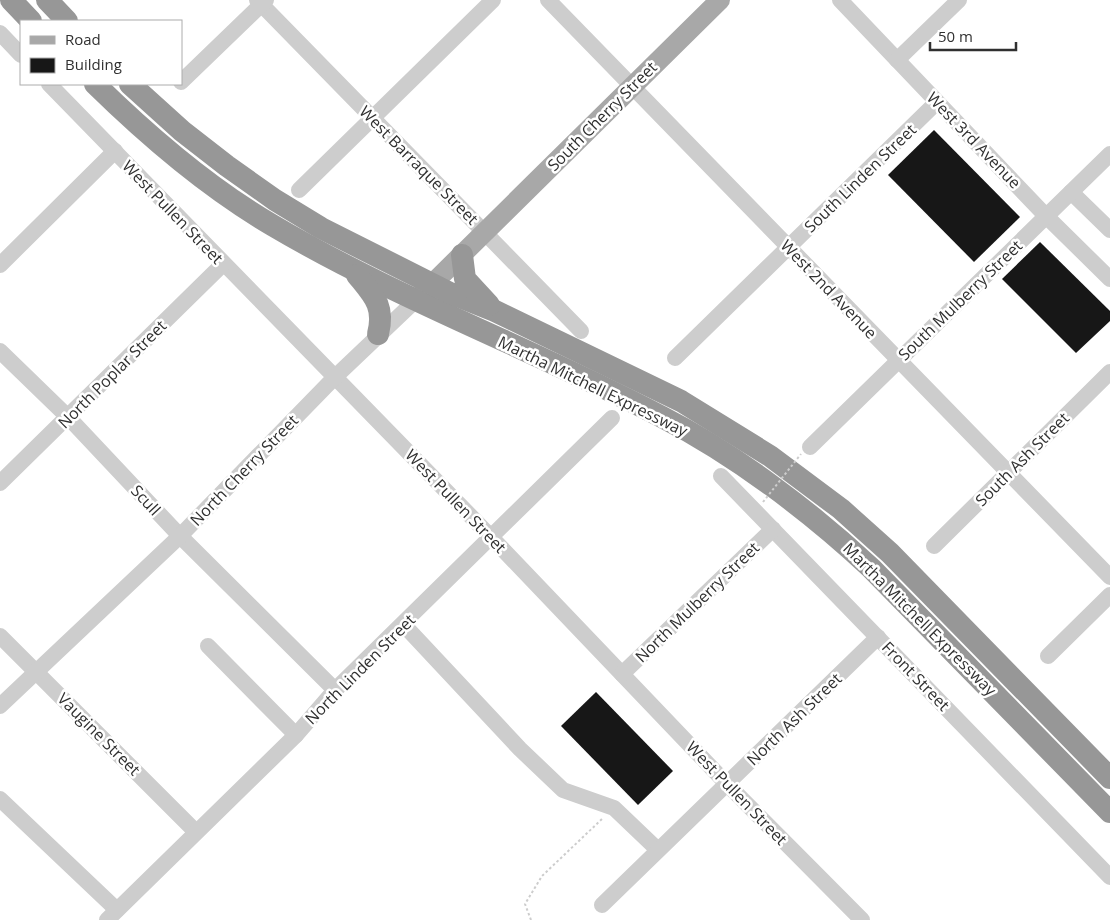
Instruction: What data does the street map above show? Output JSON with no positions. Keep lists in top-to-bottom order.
{
  "streets": {
    "highway": ["Martha Mitchell Expressway"],
    "main road": ["South Cherry Street", "North Cherry Street"],
    "street": [
      "West 3rd Avenue",
      "West Barraque Street",
      "South Linden Street",
      "West Pullen Street",
      "West 2nd Avenue",
      "South Mulberry Street",
      "North Poplar Street",
      "South Ash Street",
      "Scull",
      "North Mulberry Street",
      "North Linden Street",
      "Front Street",
      "North Ash Street",
      "Vaugine Street"
    ]
  },
  "crossings": [
    ["South Cherry Street", "West Barraque Street"],
    ["South Cherry Street", "West 2nd Avenue"],
    ["South Cherry Street", "North Cherry Street"],
    ["West 3rd Avenue", "South Linden Street"],
    ["West 3rd Avenue", "South Mulberry Street"],
    ["West Barraque Street", "North Cherry Street"],
    ["South Linden Street", "West 2nd Avenue"],
    ["West Pullen Street", "North Poplar Street"],
    ["West Pullen Street", "North Cherry Street"],
    ["West Pullen Street", "North Mulberry Street"],
    ["West Pullen Street", "North Linden Street"],
    ["West Pullen Street", "North Ash Street"],
    ["West 2nd Avenue", "South Mulberry Street"],
    ["West 2nd Avenue", "South Ash Street"],
    ["North Poplar Street", "Scull"],
    ["Martha Mitchell Expressway", "North Cherry Street"],
    ["North Cherry Street", "Scull"],
    ["North Cherry Street", "Vaugine Street"],
    ["Scull", "North Linden Street"],
    ["North Mulberry Street", "Front Street"],
    ["North Linden Street", "Vaugine Street"],
    ["Front Street", "North Ash Street"]
  ],
  "legend": ["Road", "Building"],
  "scale_bar": "50 m"
}
